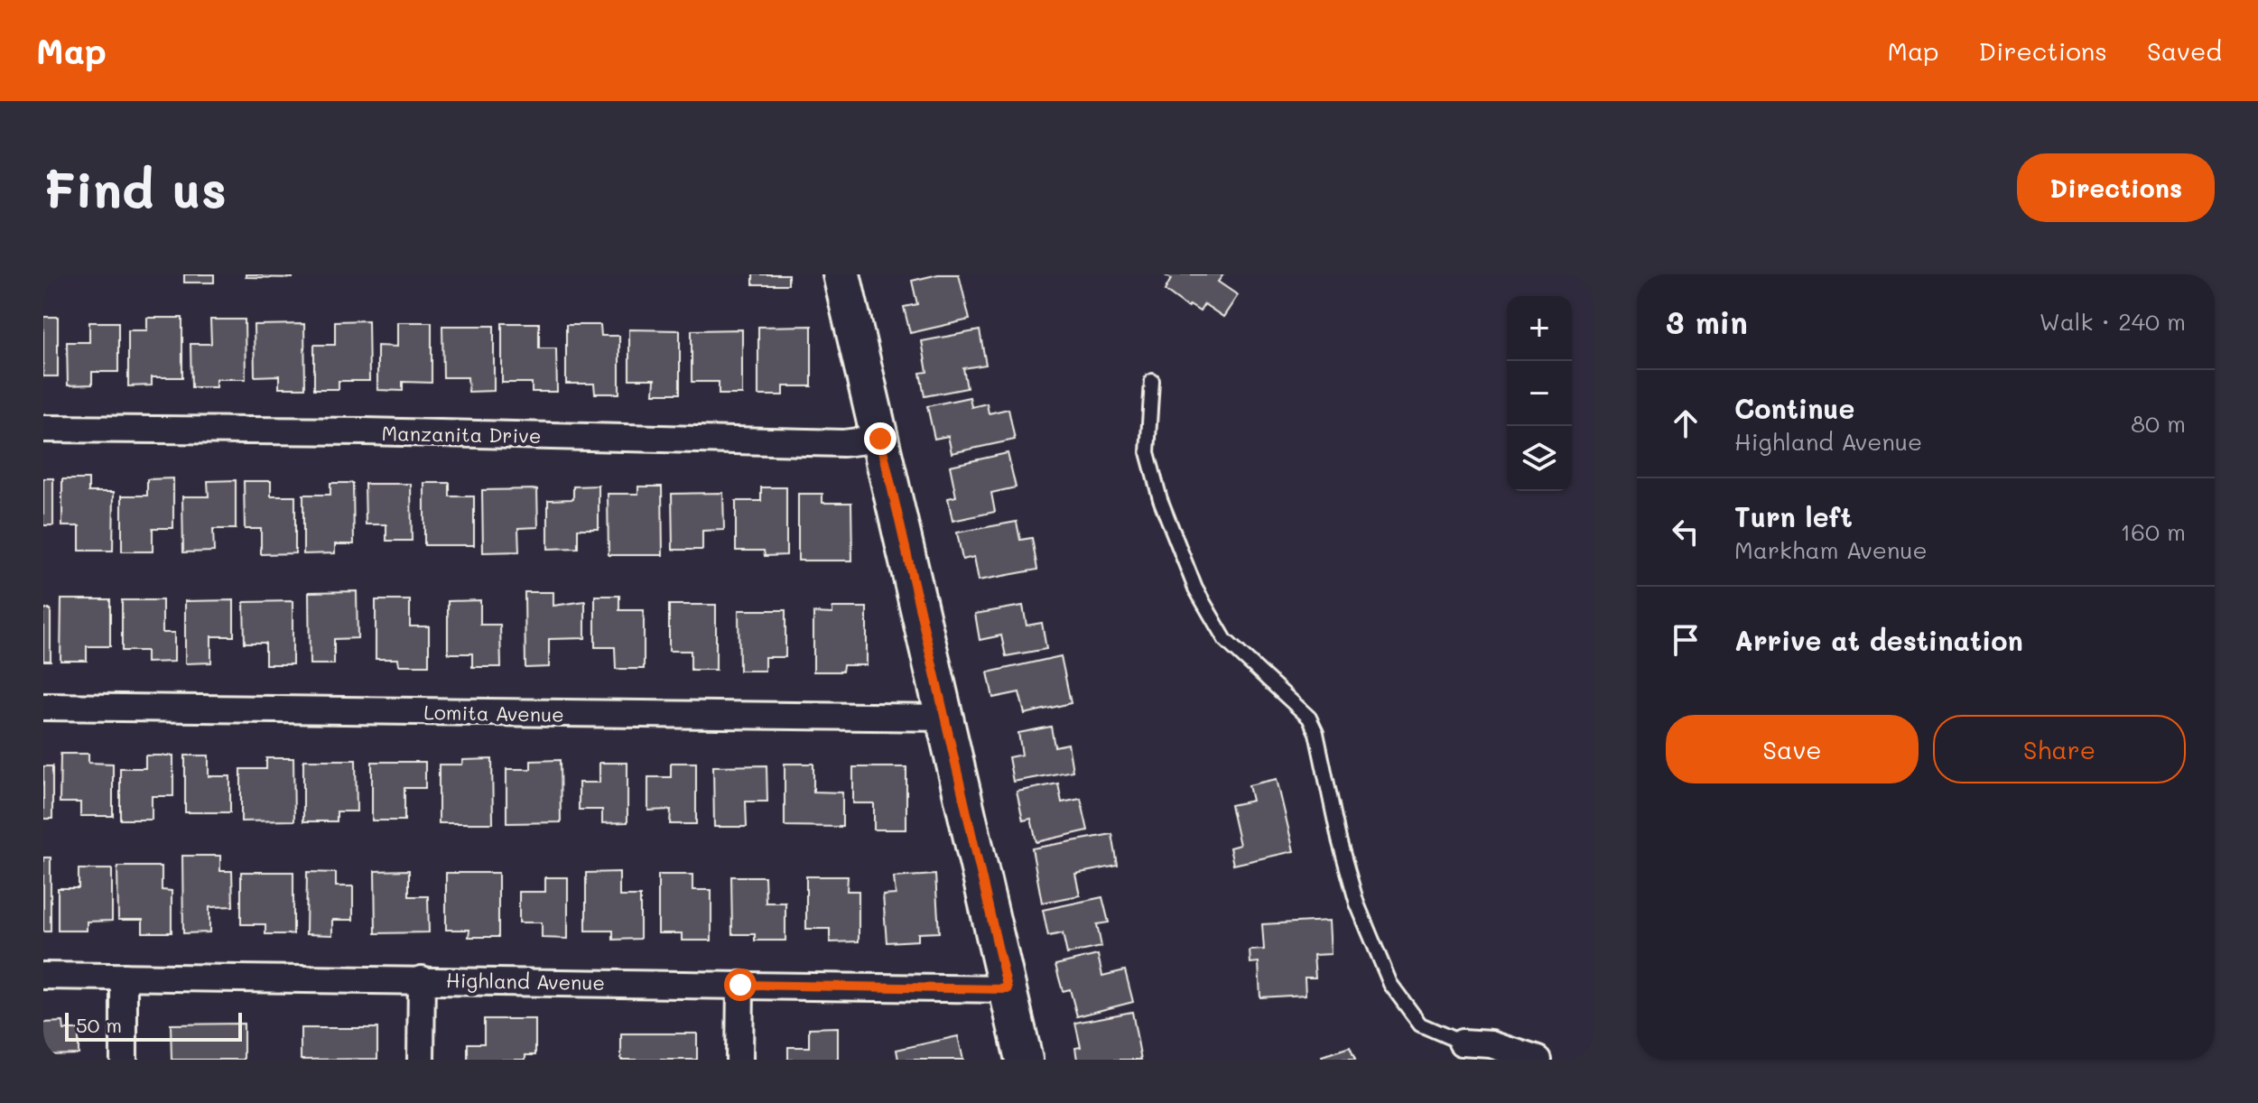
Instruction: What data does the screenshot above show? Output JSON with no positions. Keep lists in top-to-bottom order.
{
  "streets": {
    "street": ["Manzanita Drive", "Lomita Avenue", "Highland Avenue"]
  },
  "scale_bar": "50 m",
  "page": {
    "header": "Map",
    "nav": ["Map", "Directions", "Saved"],
    "buttons": [
      "Directions",
      ["Save", "Share"]
    ],
    "title": "Find us",
    "heading": ["3 min", "Walk · 240 m"],
    "map_buttons": ["+", "−"],
    "list": [
      ["Continue", "Highland Avenue", "80 m"],
      ["Turn left", "Markham Avenue", "160 m"],
      "Arrive at destination"
    ],
    "scale": "50 m"
  }
}
